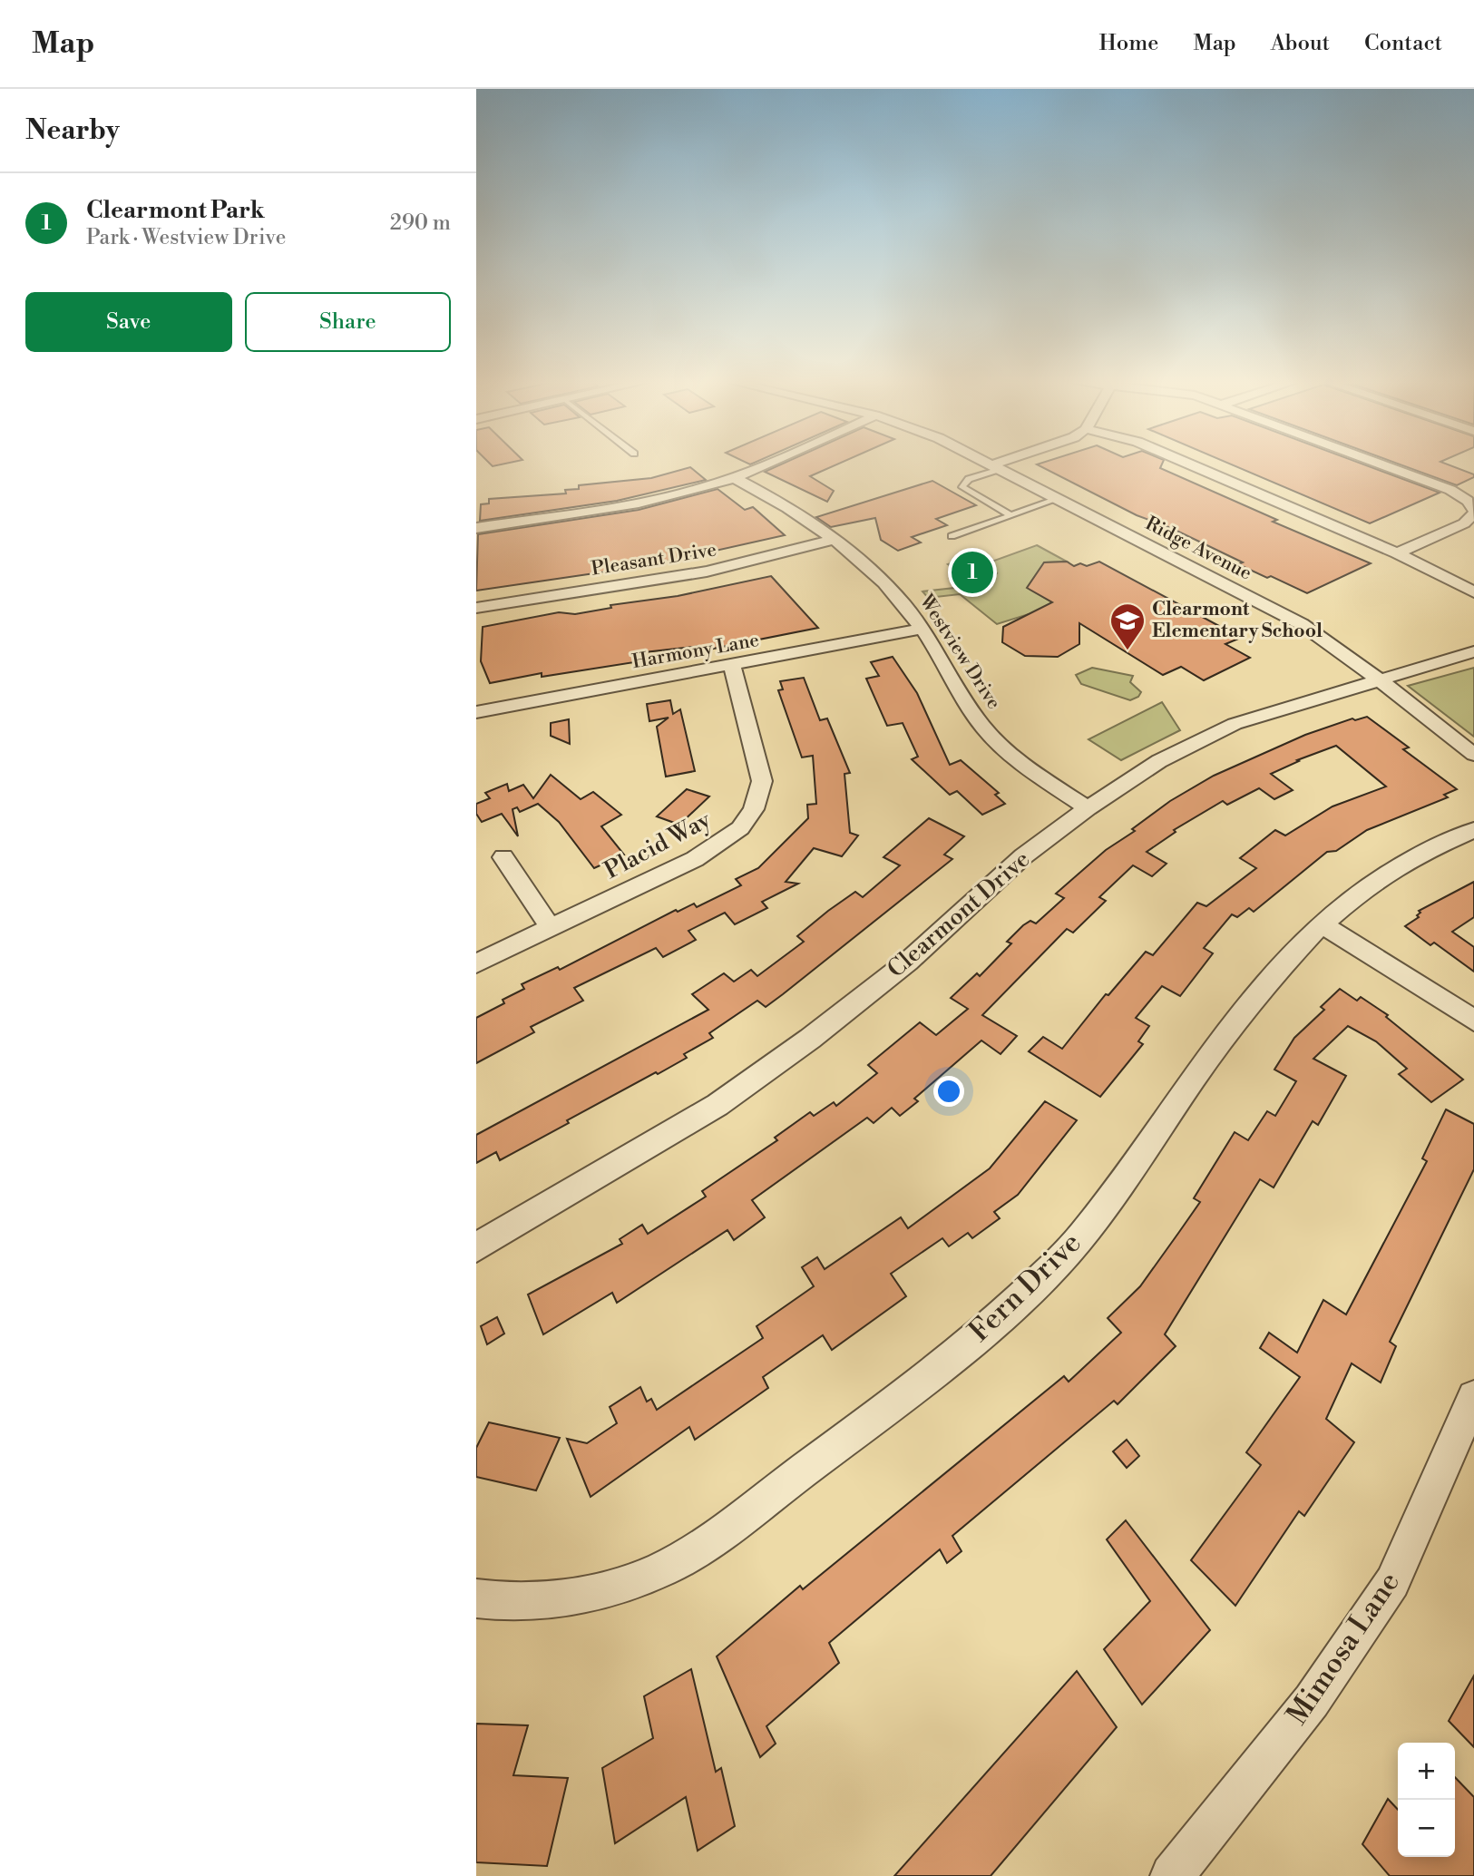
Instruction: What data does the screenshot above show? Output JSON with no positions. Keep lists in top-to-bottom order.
{
  "streets": {
    "street": [
      "Ridge Avenue",
      "Pleasant Drive",
      "Harmony Lane",
      "Westview Drive",
      "Placid Way",
      "Clearmont Drive",
      "Fern Drive",
      "Mimosa Lane"
    ]
  },
  "crossings": [
    ["Ridge Avenue", "Clearmont Drive"],
    ["Pleasant Drive", "Westview Drive"],
    ["Harmony Lane", "Westview Drive"],
    ["Harmony Lane", "Placid Way"],
    ["Westview Drive", "Clearmont Drive"]
  ],
  "places": {
    "school or university": ["Clearmont Elementary School"]
  },
  "page": {
    "header": "Map",
    "nav": [
      "Home",
      "Map",
      "About",
      "Contact"
    ],
    "heading": "Nearby",
    "list": [
      {
        "mark": "1",
        "name": "Clearmont Park",
        "note": "Park · Westview Drive",
        "value": "290 m"
      }
    ],
    "buttons": ["Save", "Share"],
    "pins": "1",
    "map_buttons": ["+", "−"]
  }
}
